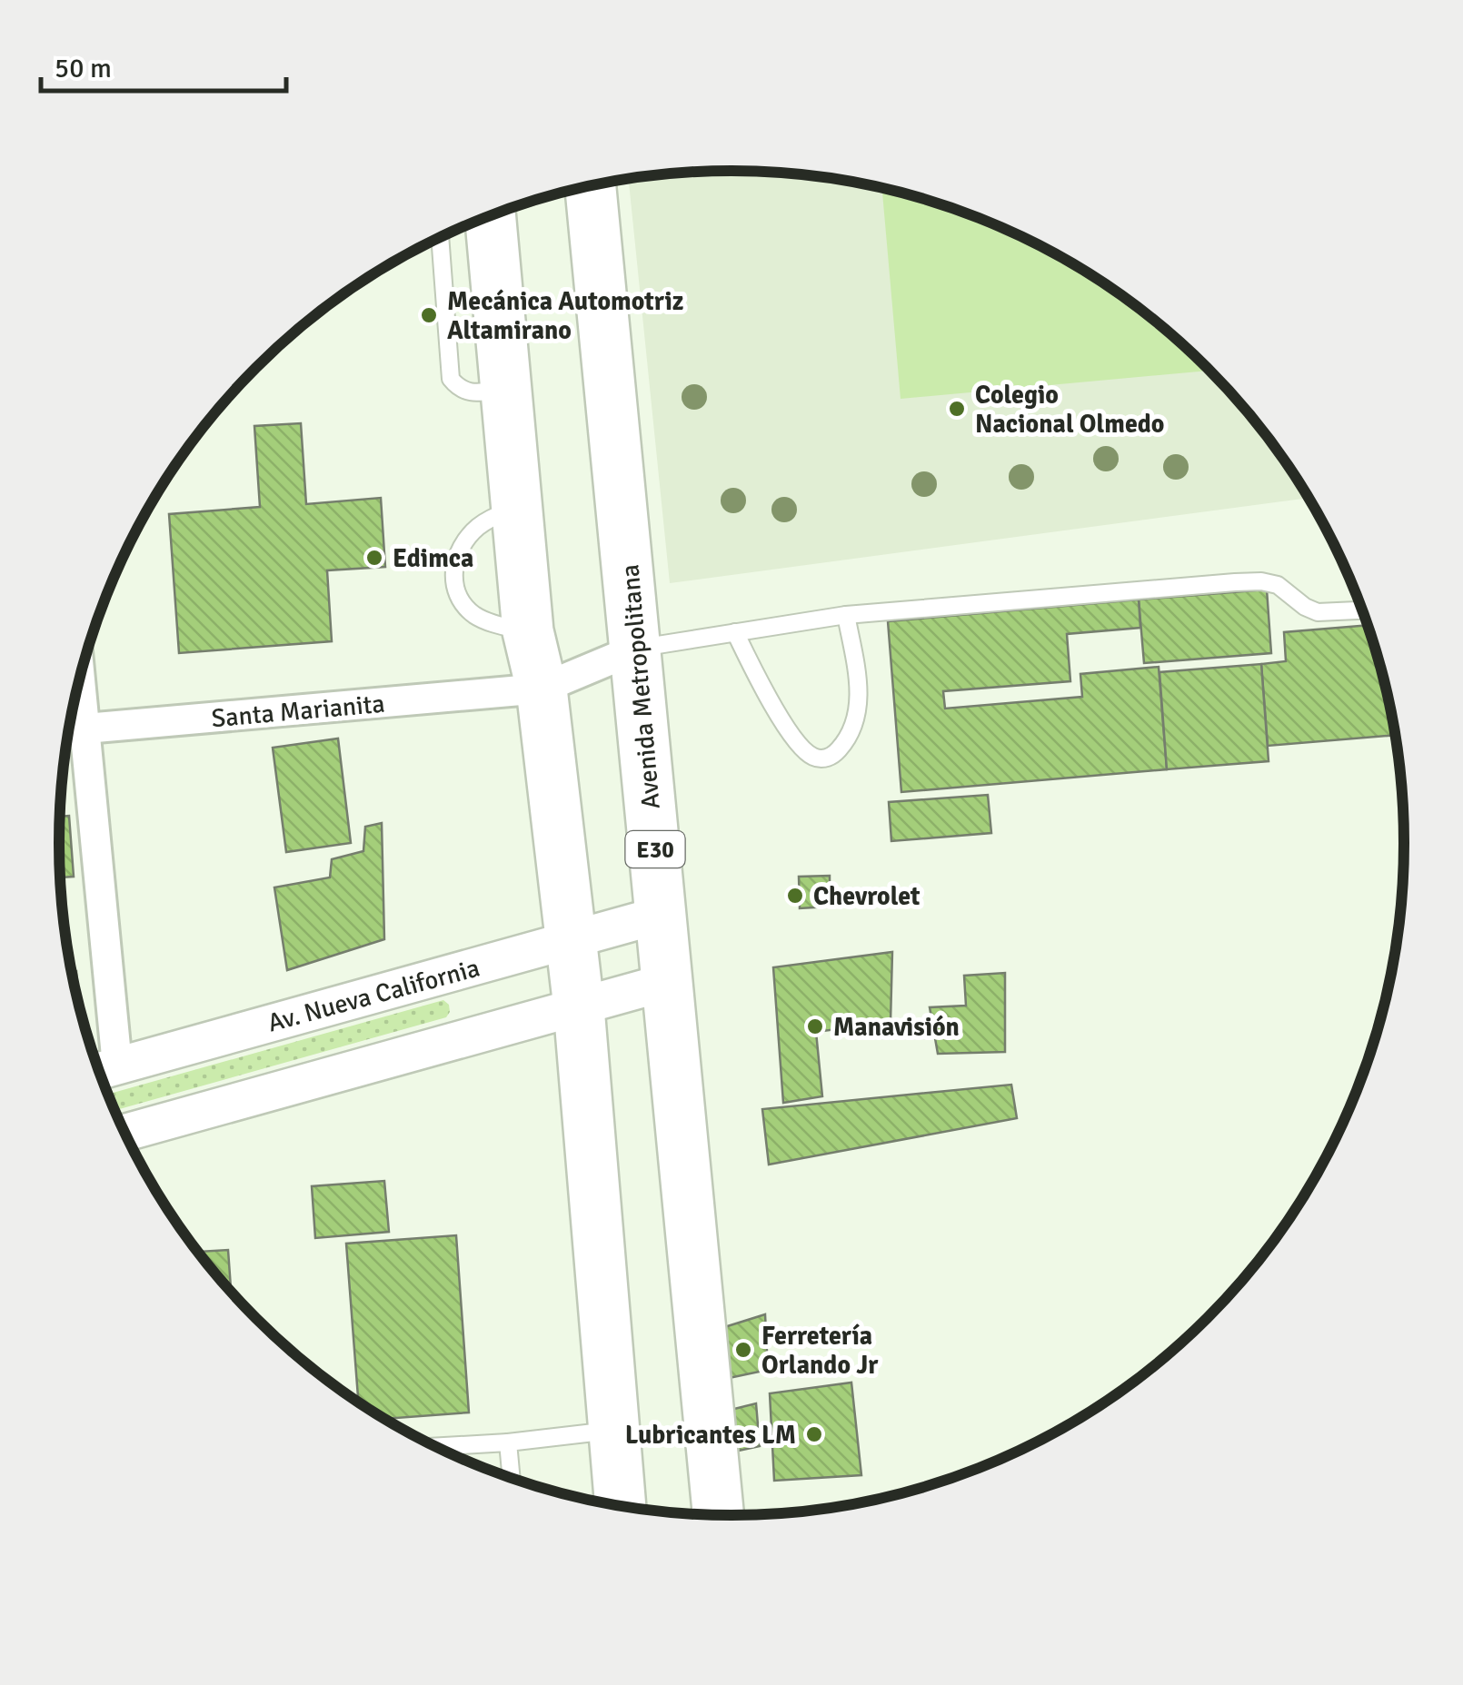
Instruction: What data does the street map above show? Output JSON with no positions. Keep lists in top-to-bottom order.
{
  "streets": {
    "highway": ["Avenida Metropolitana", "E30"],
    "street": ["Santa Marianita", "Av. Nueva California"]
  },
  "crossings": [
    ["Avenida Metropolitana", "Santa Marianita"],
    ["Avenida Metropolitana", "Av. Nueva California"]
  ],
  "places": [
    "Mecánica Automotriz Altamirano",
    "Colegio Nacional Olmedo",
    "Edimca",
    "Chevrolet",
    "Manavisión",
    "Ferretería Orlando Jr",
    "Lubricantes LM"
  ],
  "scale_bar": "50 m"
}
